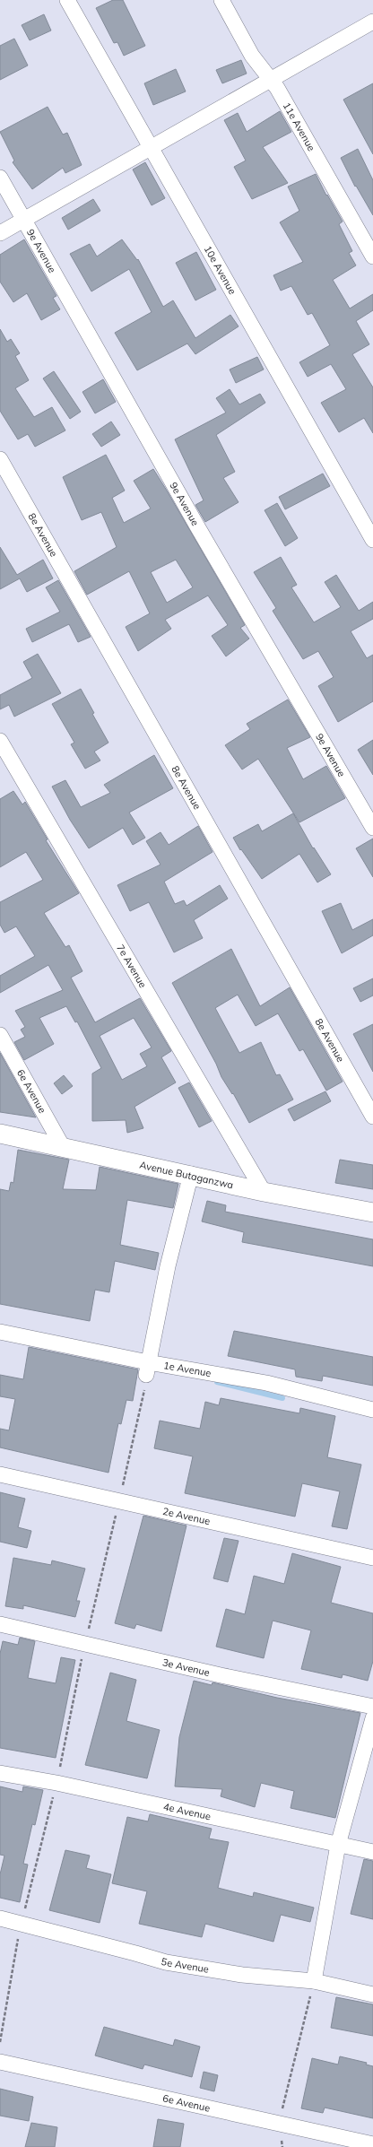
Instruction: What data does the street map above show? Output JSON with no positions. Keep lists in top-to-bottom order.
{
  "streets": {
    "street": [
      "11e Avenue",
      "9e Avenue",
      "10e Avenue",
      "8e Avenue",
      "7e Avenue",
      "6e Avenue",
      "Avenue Butaganzwa",
      "1e Avenue",
      "2e Avenue",
      "3e Avenue",
      "4e Avenue",
      "5e Avenue"
    ]
  },
  "crossings": [
    ["7e Avenue", "Avenue Butaganzwa"],
    ["6e Avenue", "Avenue Butaganzwa"]
  ]
}
